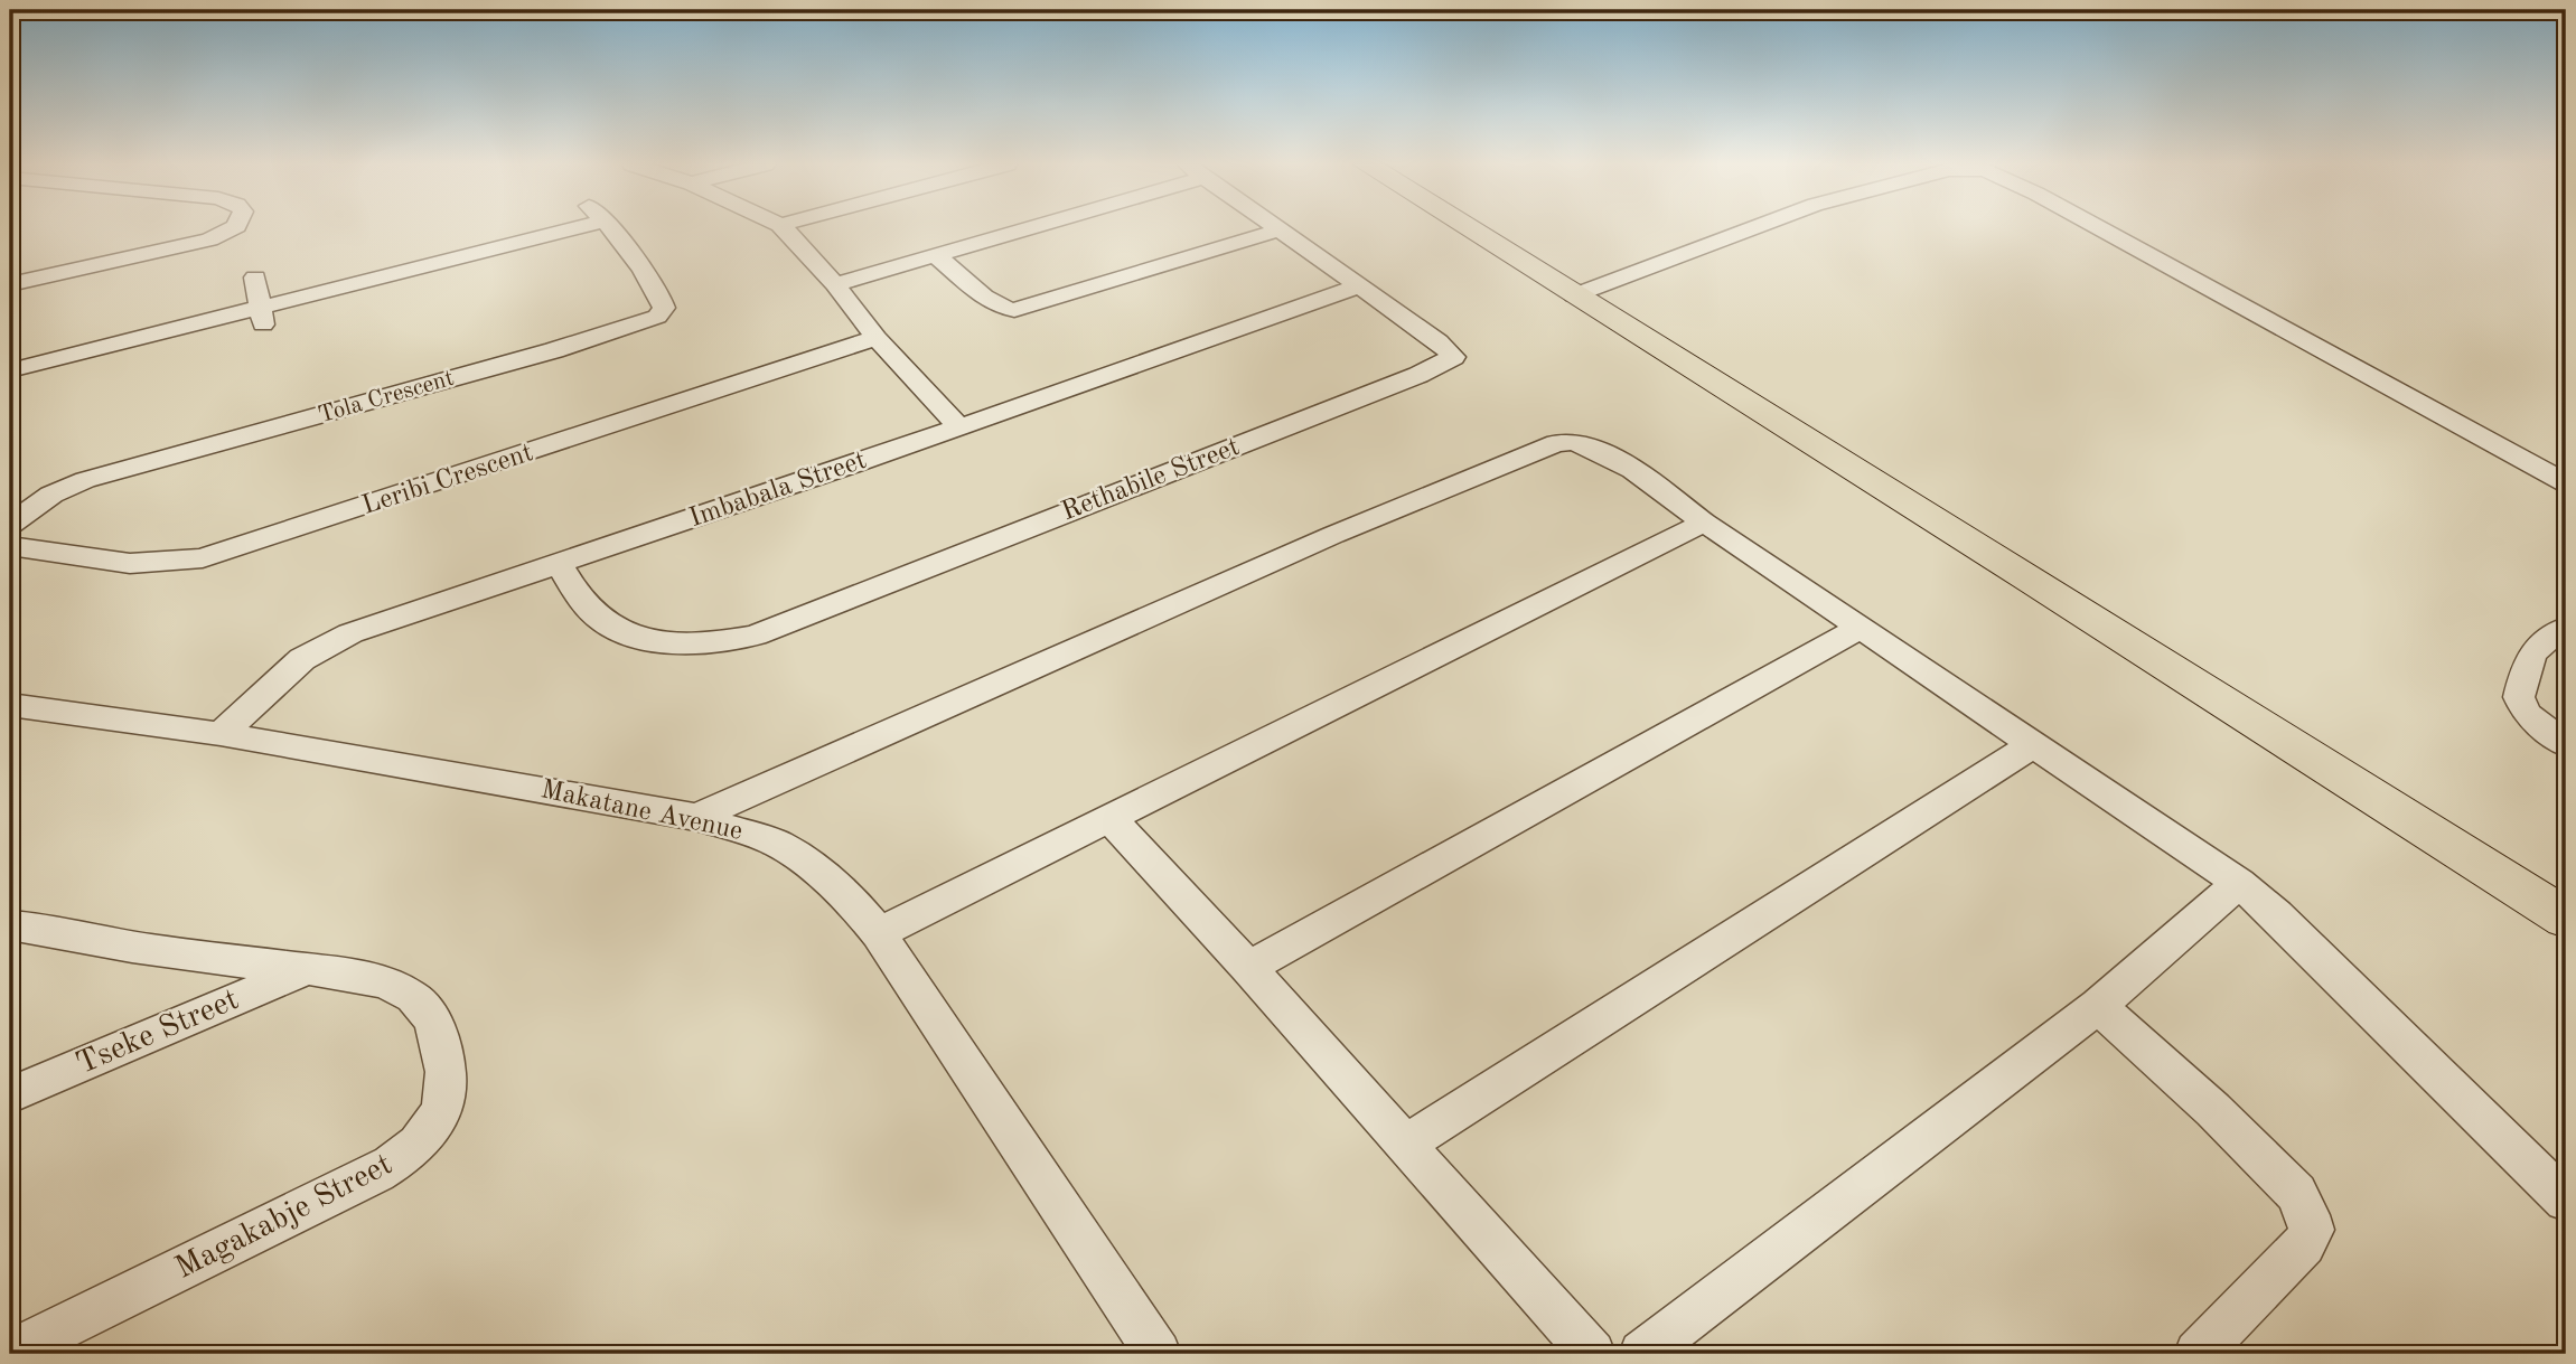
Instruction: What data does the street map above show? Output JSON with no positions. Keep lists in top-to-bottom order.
{
  "streets": {
    "street": [
      "Tola Crescent",
      "Leribi Crescent",
      "Rethabile Street",
      "Imbabala Street",
      "Makatane Avenue",
      "Tseke Street",
      "Magakabje Street"
    ]
  },
  "crossings": [
    ["Rethabile Street", "Imbabala Street"],
    ["Imbabala Street", "Makatane Avenue"],
    ["Tseke Street", "Magakabje Street"]
  ]
}
